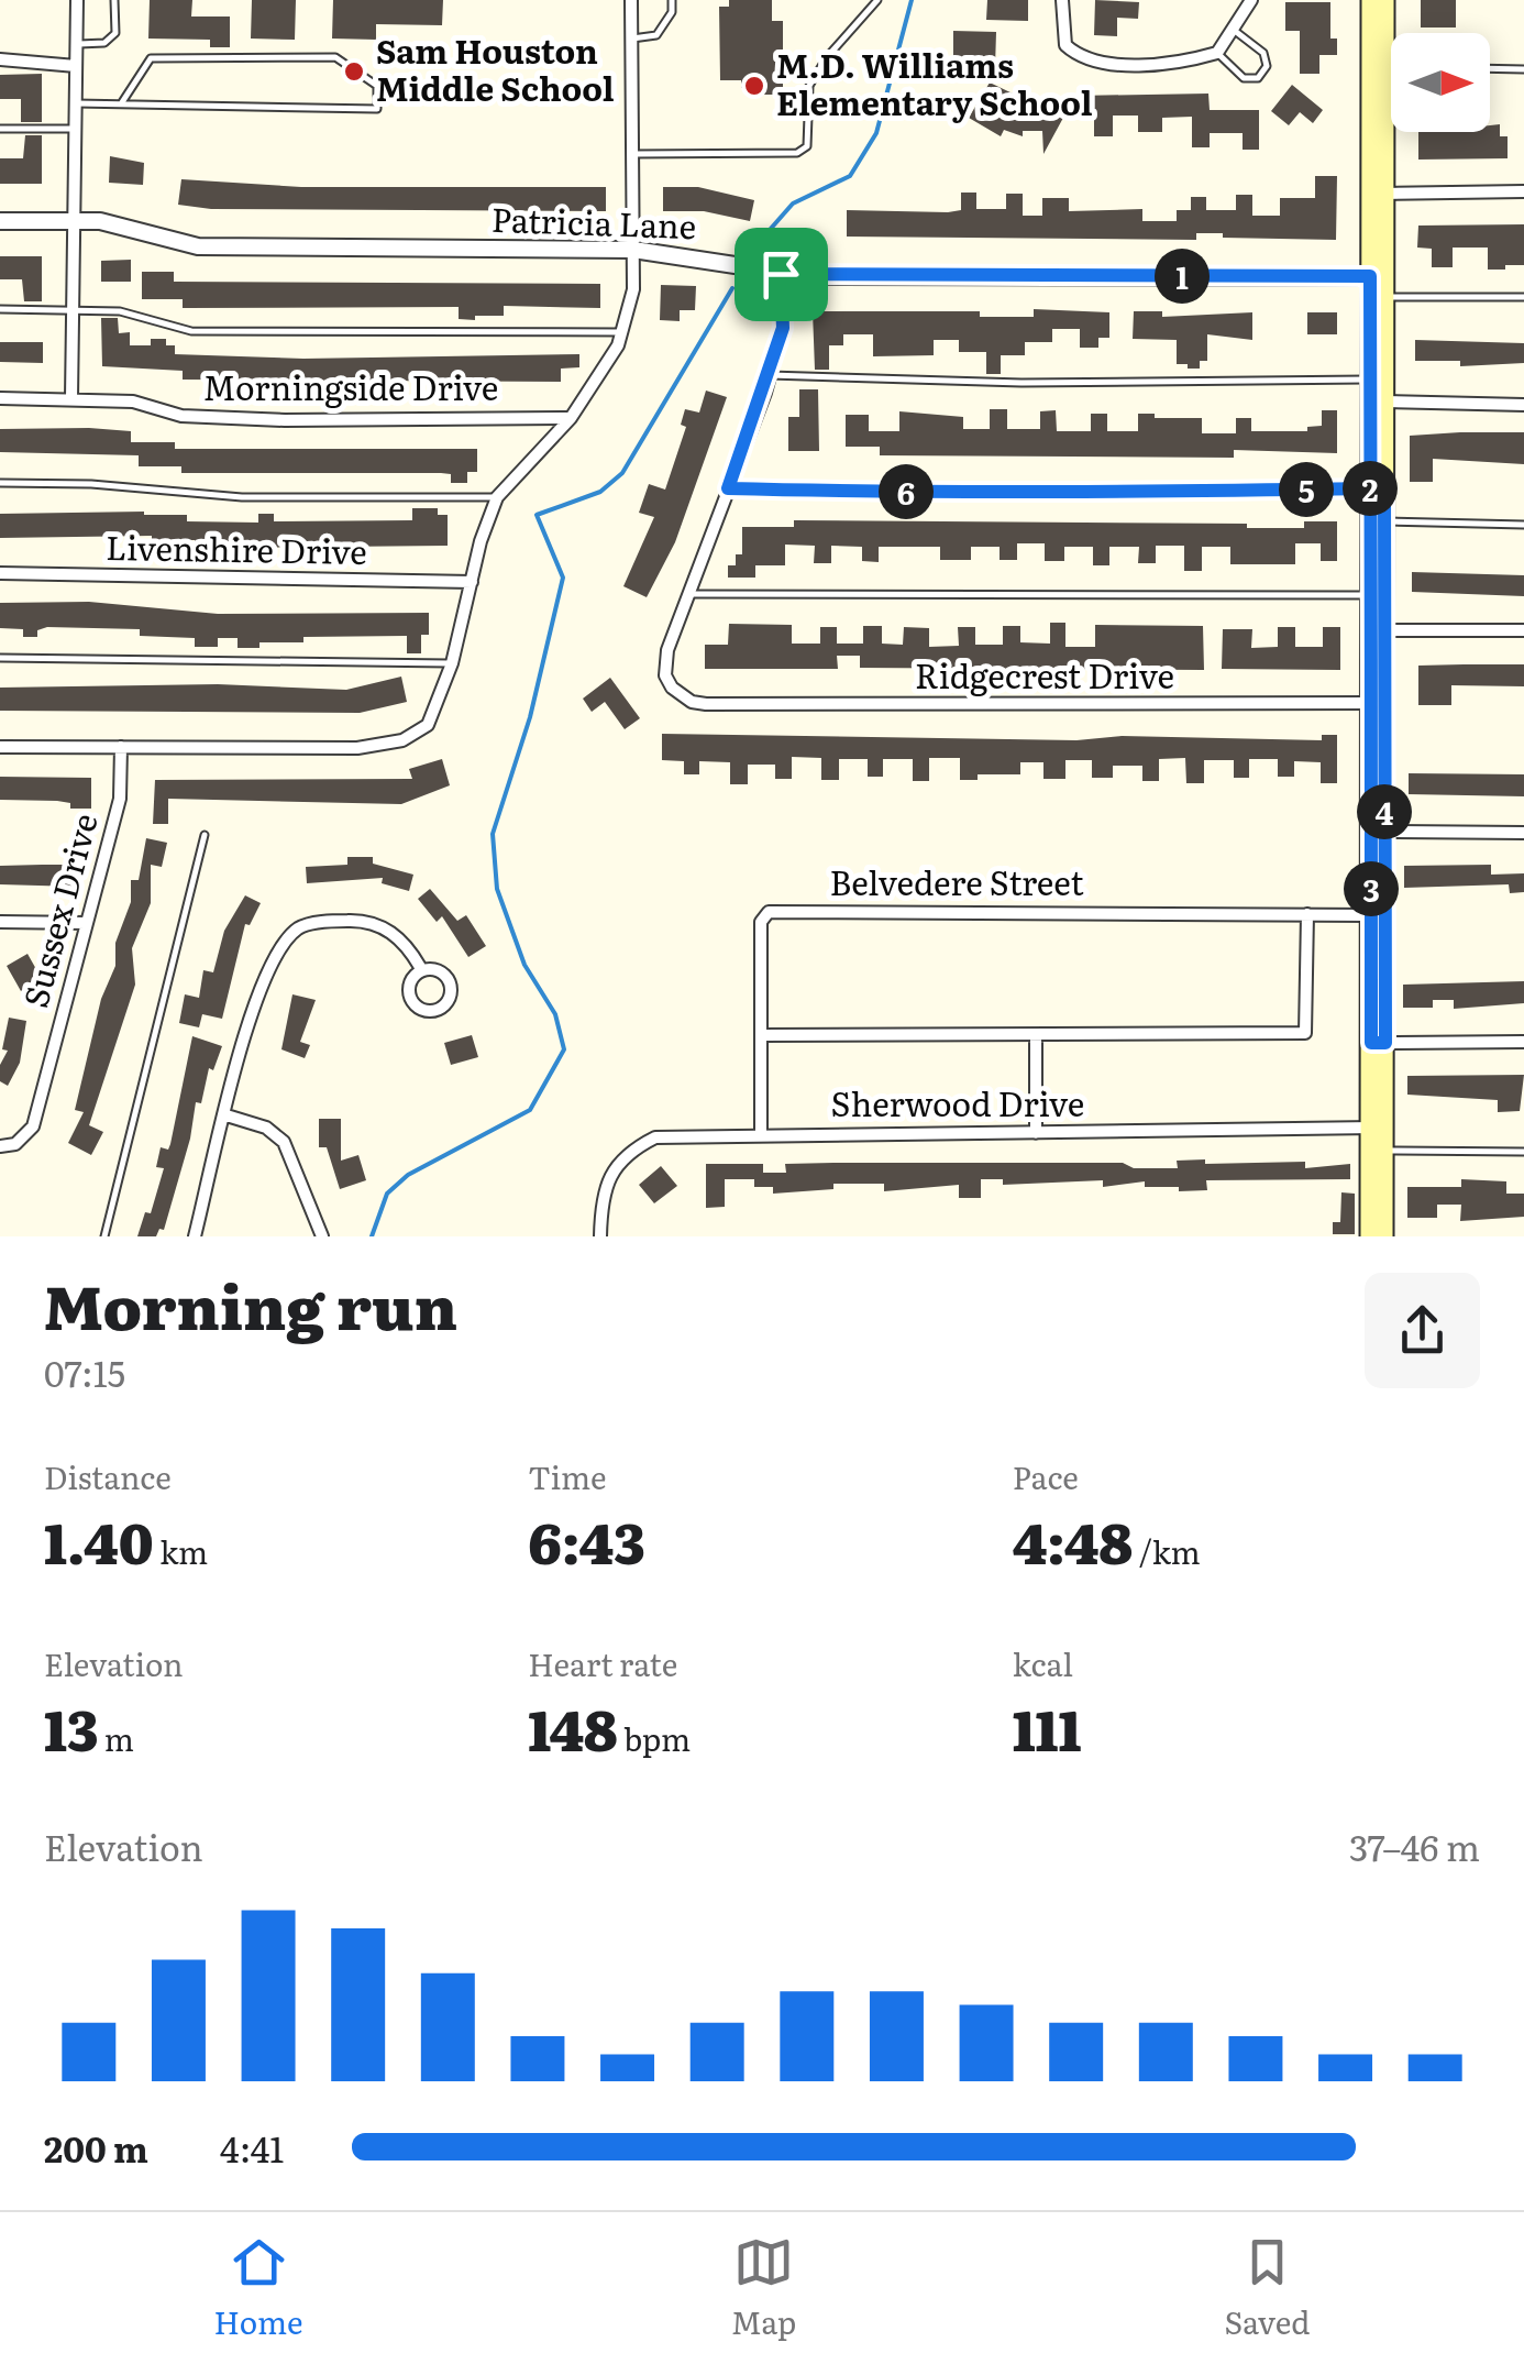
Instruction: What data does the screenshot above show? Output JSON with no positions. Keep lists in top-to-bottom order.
{
  "streets": {
    "street": [
      "Patricia Lane",
      "Morningside Drive",
      "Livenshire Drive",
      "Ridgecrest Drive",
      "Belvedere Street",
      "Sussex Drive",
      "Sherwood Drive"
    ]
  },
  "crossings": [
    ["Belvedere Street", "Sherwood Drive"]
  ],
  "places": ["Sam Houston Middle School", "M.D. Williams Elementary School"],
  "north": "right",
  "page": {
    "pins": [
      "1",
      "2",
      "5",
      "6",
      "4",
      "3"
    ],
    "heading": ["Morning run", "07:15"],
    "stats": [
      ["Distance", "1.40 km"],
      ["Time", "6:43"],
      ["Pace", "4:48 /km"],
      ["Elevation", "13 m"],
      ["Heart rate", "148 bpm"],
      ["kcal", "111"]
    ],
    "chart": ["Elevation", "37–46 m"],
    "list": [
      {
        "name": "200 m",
        "note": "4:41"
      }
    ],
    "tabs": ["Home", "Map", "Saved"]
  }
}
